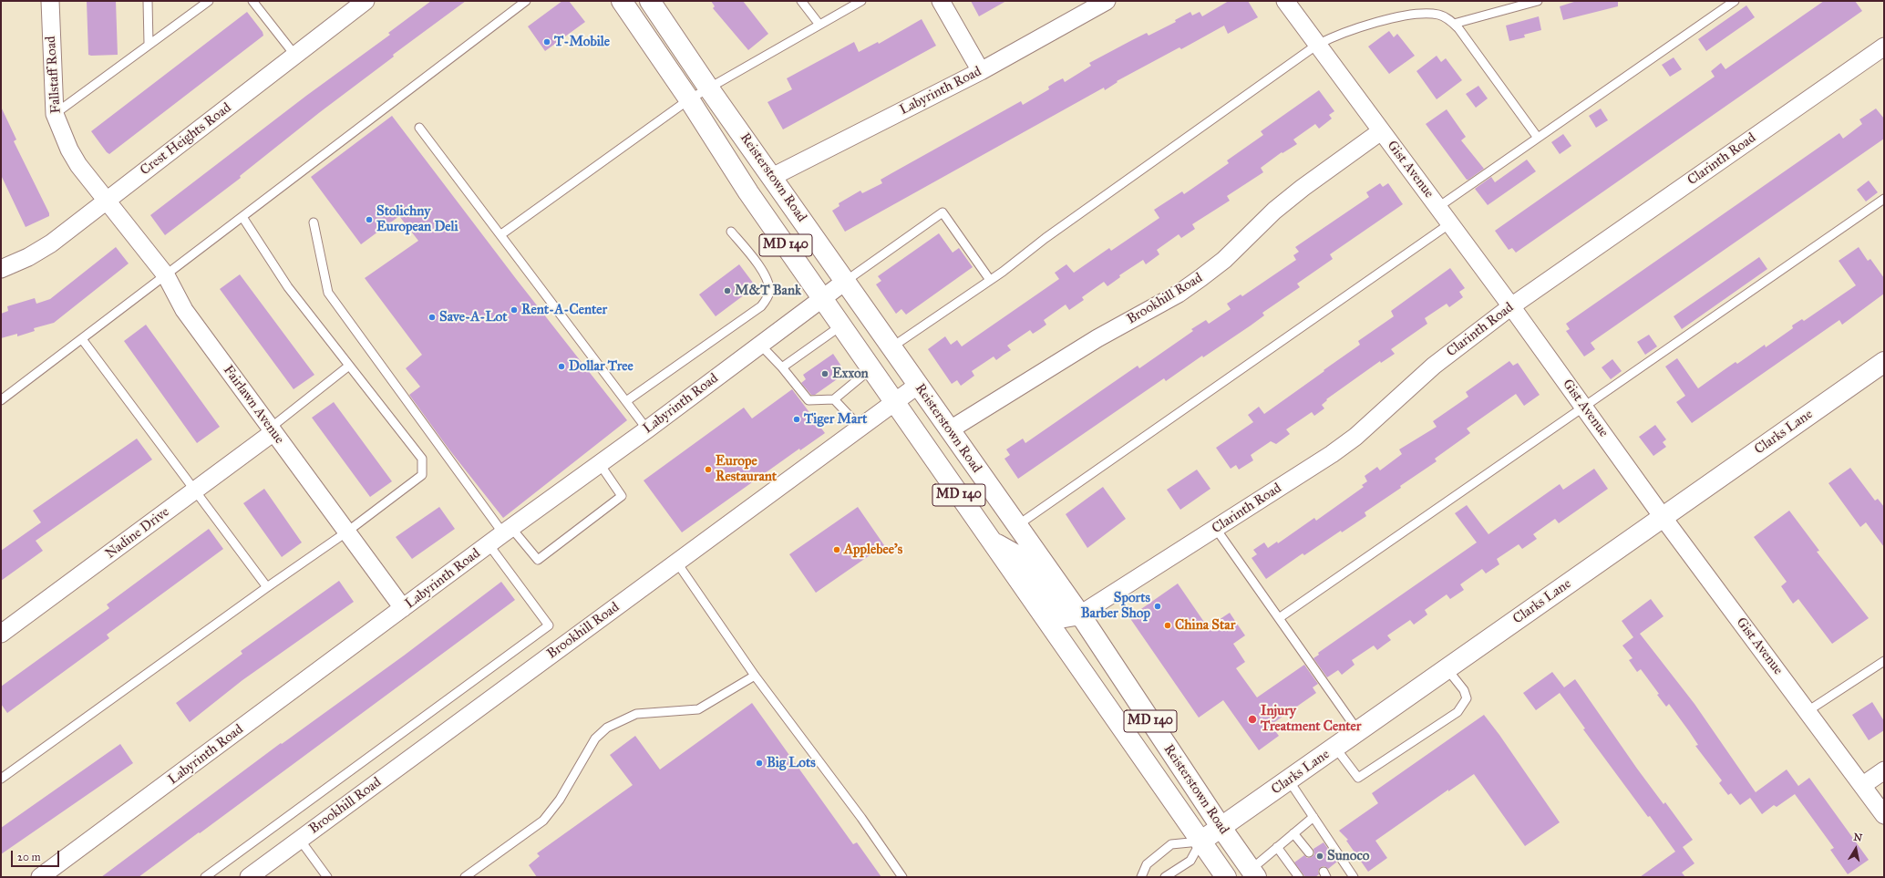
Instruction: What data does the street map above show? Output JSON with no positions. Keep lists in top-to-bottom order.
{
  "streets": {
    "main road": ["Reisterstown Road", "MD 140", "Clarks Lane"],
    "street": [
      "Fallstaff Road",
      "Labyrinth Road",
      "Crest Heights Road",
      "Clarinth Road",
      "Gist Avenue",
      "Brookhill Road",
      "Fairlawn Avenue",
      "Nadine Drive"
    ]
  },
  "crossings": [
    ["Fallstaff Road", "Crest Heights Road"],
    ["Fallstaff Road", "Fairlawn Avenue"],
    ["Labyrinth Road", "Reisterstown Road"],
    ["Labyrinth Road", "Fairlawn Avenue"],
    ["Crest Heights Road", "Fairlawn Avenue"],
    ["Clarinth Road", "Gist Avenue"],
    ["Clarinth Road", "Reisterstown Road"],
    ["Gist Avenue", "Brookhill Road"],
    ["Gist Avenue", "Clarks Lane"],
    ["Reisterstown Road", "Brookhill Road"],
    ["Reisterstown Road", "Clarks Lane"],
    ["Fairlawn Avenue", "Nadine Drive"]
  ],
  "places": [
    "T-Mobile",
    "Stolichny European Deli",
    "M&T Bank",
    "Rent-A-Center",
    "Save-A-Lot",
    "Dollar Tree",
    "Exxon",
    "Tiger Mart",
    "Europe Restaurant",
    "Applebee's",
    "Sports Barber Shop",
    "China Star",
    "Injury Treatment Center",
    "Big Lots",
    "Sunoco"
  ],
  "scale_bar": "20 m",
  "north": "top"
}
